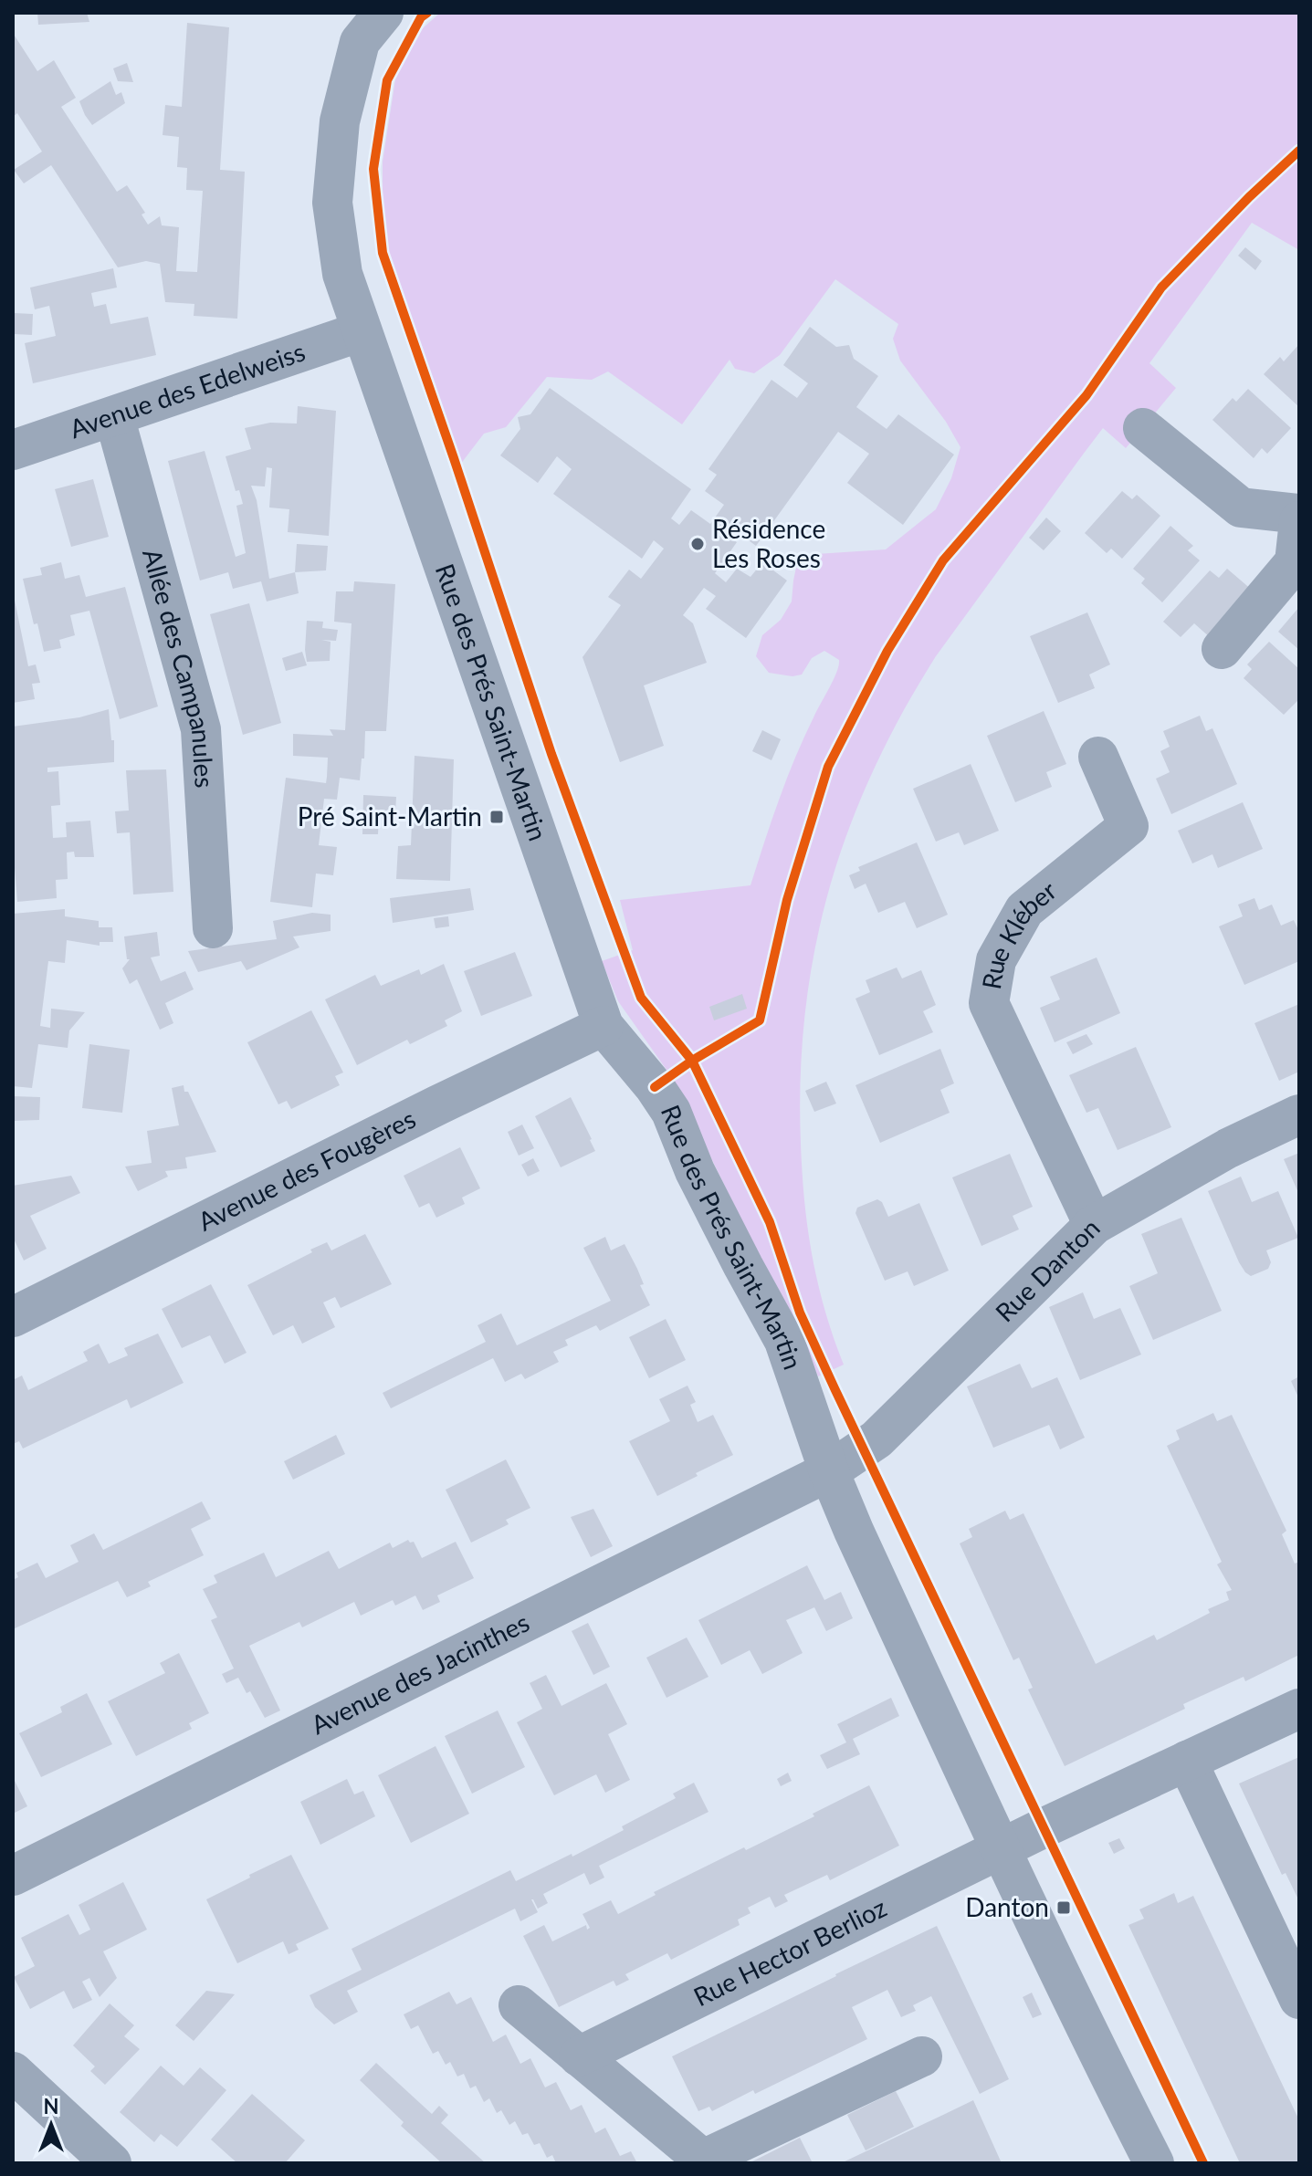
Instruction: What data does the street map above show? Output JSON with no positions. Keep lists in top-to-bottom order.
{
  "streets": {
    "street": [
      "Avenue des Edelweiss",
      "Allée des Campanules",
      "Rue des Prés Saint-Martin",
      "Rue Kléber",
      "Avenue des Fougères",
      "Rue Danton",
      "Avenue des Jacinthes",
      "Rue Hector Berlioz"
    ]
  },
  "crossings": [
    ["Avenue des Edelweiss", "Allée des Campanules"],
    ["Avenue des Edelweiss", "Rue des Prés Saint-Martin"],
    ["Rue des Prés Saint-Martin", "Avenue des Fougères"],
    ["Rue des Prés Saint-Martin", "Rue Danton"],
    ["Rue des Prés Saint-Martin", "Avenue des Jacinthes"],
    ["Rue des Prés Saint-Martin", "Rue Hector Berlioz"],
    ["Rue Kléber", "Rue Danton"],
    ["Rue Danton", "Avenue des Jacinthes"]
  ],
  "places": {
    "other": ["Résidence Les Roses"],
    "transit": ["Pré Saint-Martin", "Danton"]
  },
  "north": "top"
}
